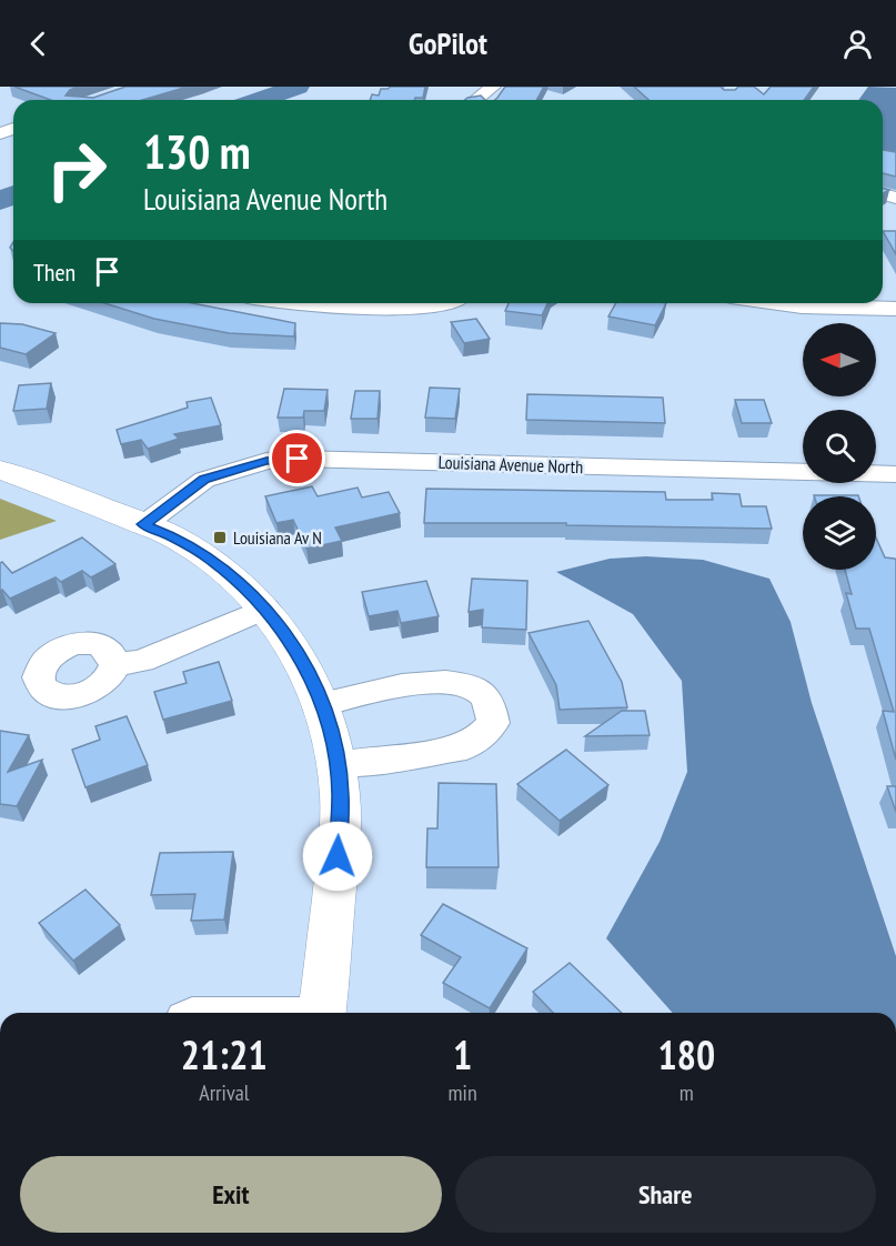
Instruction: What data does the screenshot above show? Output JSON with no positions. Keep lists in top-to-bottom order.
{
  "streets": {
    "street": ["Louisiana Avenue North"]
  },
  "places": {
    "transit": ["Louisiana Av N"]
  },
  "north": "left",
  "page": {
    "header": "GoPilot",
    "turn": ["130 m", "Louisiana Avenue North"],
    "then": "Then",
    "eta": [
      "21:21",
      "Arrival",
      "1",
      "min",
      "180",
      "m"
    ],
    "buttons": ["Exit", "Share"]
  }
}
